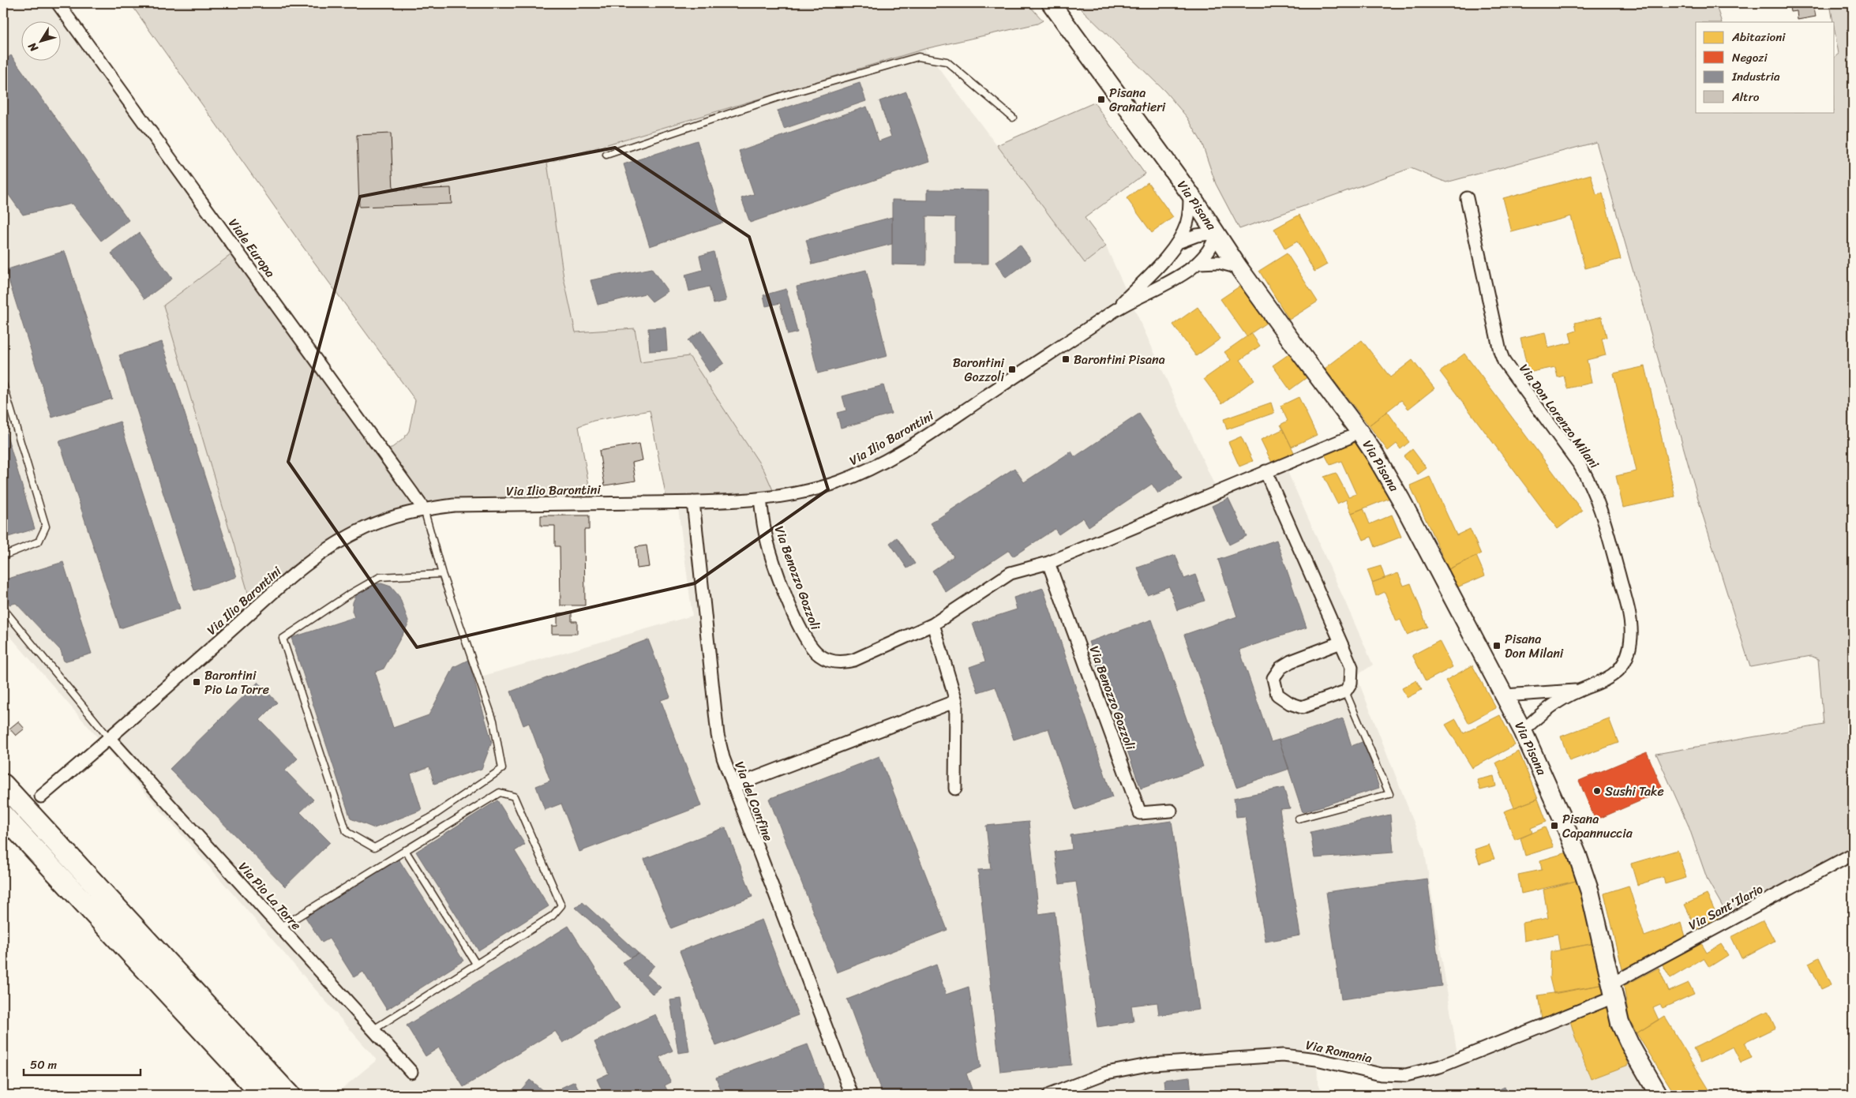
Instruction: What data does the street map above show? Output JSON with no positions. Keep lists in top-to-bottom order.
{
  "streets": {
    "main road": ["Via Pisana"],
    "street": [
      "Viale Europa",
      "Via Don Lorenzo Milani",
      "Via Ilio Barontini",
      "Via Benozzo Gozzoli",
      "Via del Confine",
      "Via Pio La Torre",
      "Via Sant'Ilario",
      "Via Romania"
    ]
  },
  "crossings": [
    ["Via Pisana", "Via Don Lorenzo Milani"],
    ["Via Pisana", "Via Ilio Barontini"],
    ["Via Pisana", "Via Sant'Ilario"],
    ["Via Pisana", "Via Romania"],
    ["Viale Europa", "Via Ilio Barontini"],
    ["Via Ilio Barontini", "Via Benozzo Gozzoli"],
    ["Via Ilio Barontini", "Via del Confine"],
    ["Via Ilio Barontini", "Via Pio La Torre"],
    ["Via Sant'Ilario", "Via Romania"]
  ],
  "places": {
    "transit": [
      "Pisana Granatieri",
      "Barontini Pisana",
      "Barontini Gozzoli",
      "Pisana Don Milani",
      "Barontini Pio La Torre",
      "Pisana Capannuccia"
    ],
    "other": ["Sushi Take"]
  },
  "legend": [
    "Abitazioni",
    "Negozi",
    "Industria",
    "Altro"
  ],
  "scale_bar": "50 m",
  "north": "bottom left"
}
